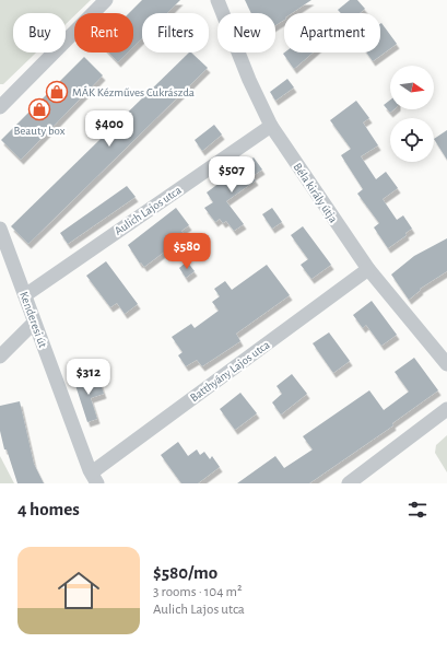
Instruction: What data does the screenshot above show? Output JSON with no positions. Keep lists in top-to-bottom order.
{
  "streets": {
    "street": [
      "Béla király útja",
      "Aulich Lajos utca",
      "Kenderesi út",
      "Batthyány Lajos utca"
    ]
  },
  "crossings": [
    ["Béla király útja", "Aulich Lajos utca"],
    ["Béla király útja", "Batthyány Lajos utca"],
    ["Aulich Lajos utca", "Kenderesi út"],
    ["Kenderesi út", "Batthyány Lajos utca"]
  ],
  "places": {
    "shop": ["MÁK Kézműves Cukrászda", "Beauty box"]
  },
  "north": "right",
  "page": {
    "chip": [
      "Buy",
      "Rent",
      "Filters",
      "New",
      "Apartment"
    ],
    "price": [
      "$400",
      "$507",
      "$580",
      "$312"
    ],
    "heading": "4 homes",
    "list": [
      {
        "name": "$580/mo",
        "note": "3 rooms · 104 m² · Aulich Lajos utca"
      }
    ]
  }
}
